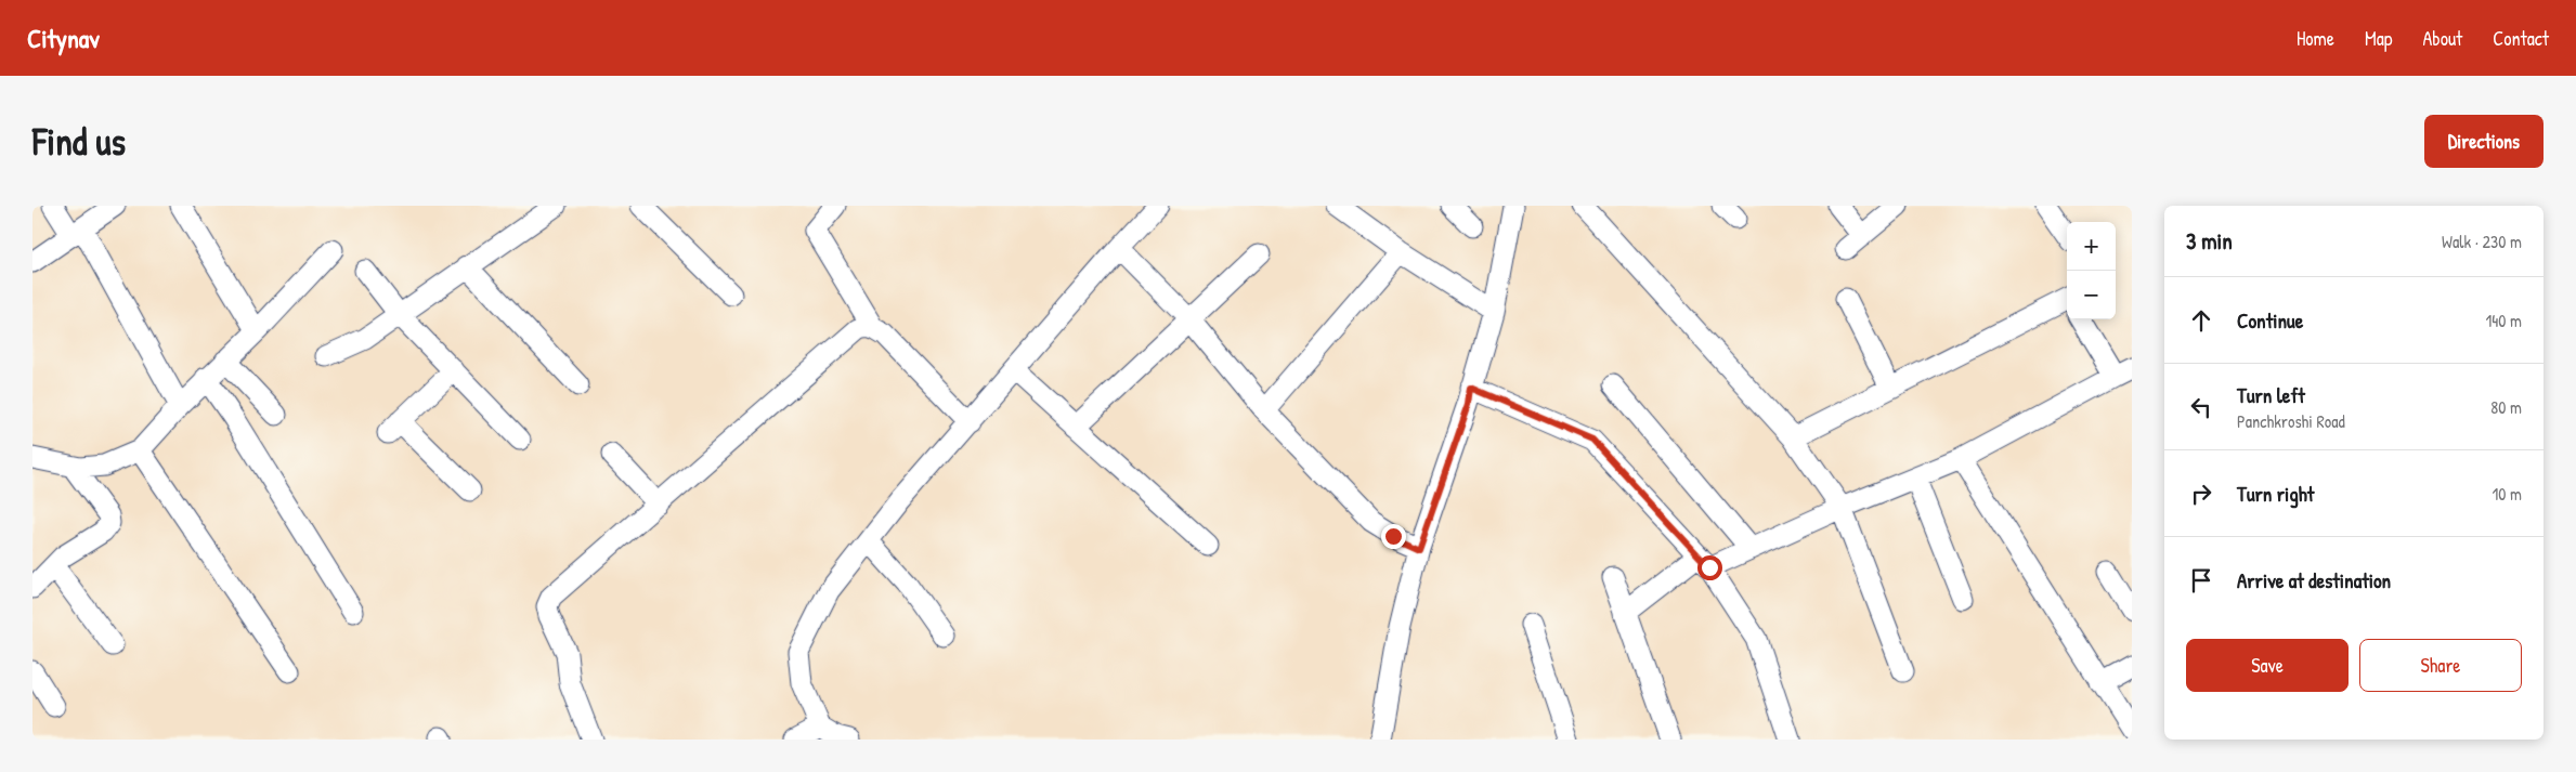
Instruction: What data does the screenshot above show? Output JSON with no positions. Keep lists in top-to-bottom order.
{
  "page": {
    "header": "Citynav",
    "nav": [
      "Home",
      "Map",
      "About",
      "Contact"
    ],
    "buttons": [
      "Directions",
      ["Save", "Share"]
    ],
    "title": "Find us",
    "heading": ["3 min", "Walk · 230 m"],
    "map_buttons": ["+", "−"],
    "list": [
      ["Continue", "140 m"],
      ["Turn left", "Panchkroshi Road", "80 m"],
      ["Turn right", "10 m"],
      "Arrive at destination"
    ]
  }
}
